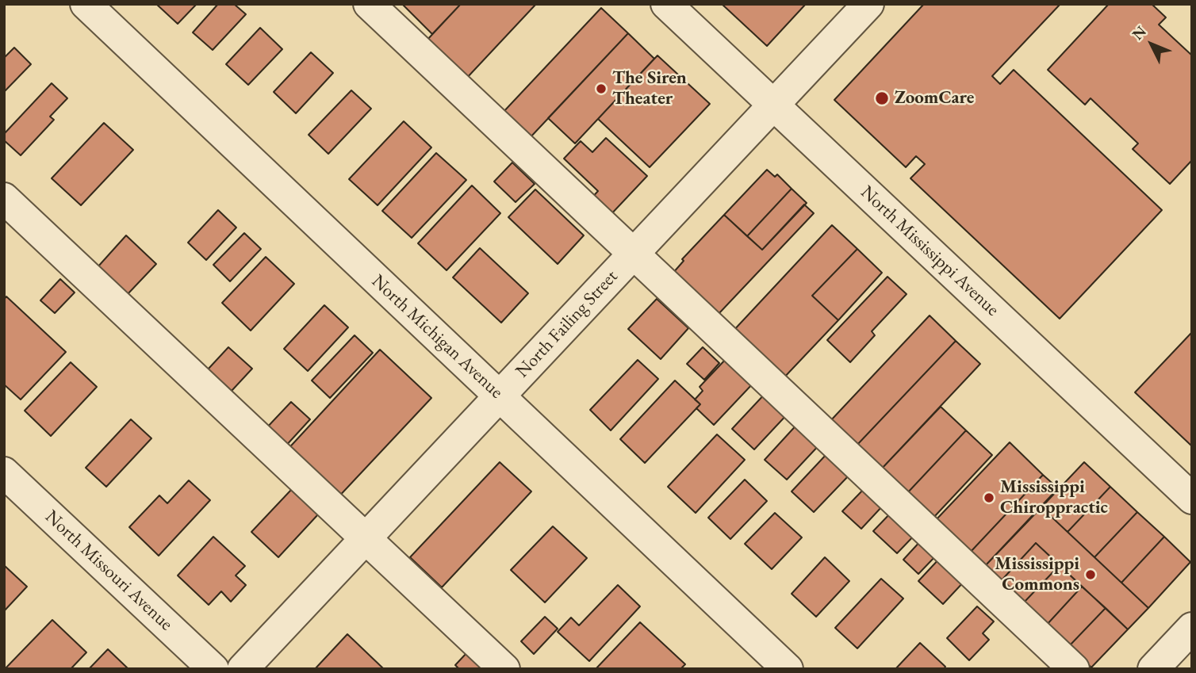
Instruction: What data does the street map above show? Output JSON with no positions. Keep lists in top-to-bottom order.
{
  "streets": {
    "street": [
      "North Mississippi Avenue",
      "North Failing Street",
      "North Michigan Avenue",
      "North Missouri Avenue"
    ]
  },
  "crossings": [
    ["North Mississippi Avenue", "North Failing Street"],
    ["North Failing Street", "North Michigan Avenue"]
  ],
  "places": [
    "The Siren Theater",
    "ZoomCare",
    "Mississippi Chiroppractic",
    "Mississippi Commons"
  ],
  "north": "top left"
}
